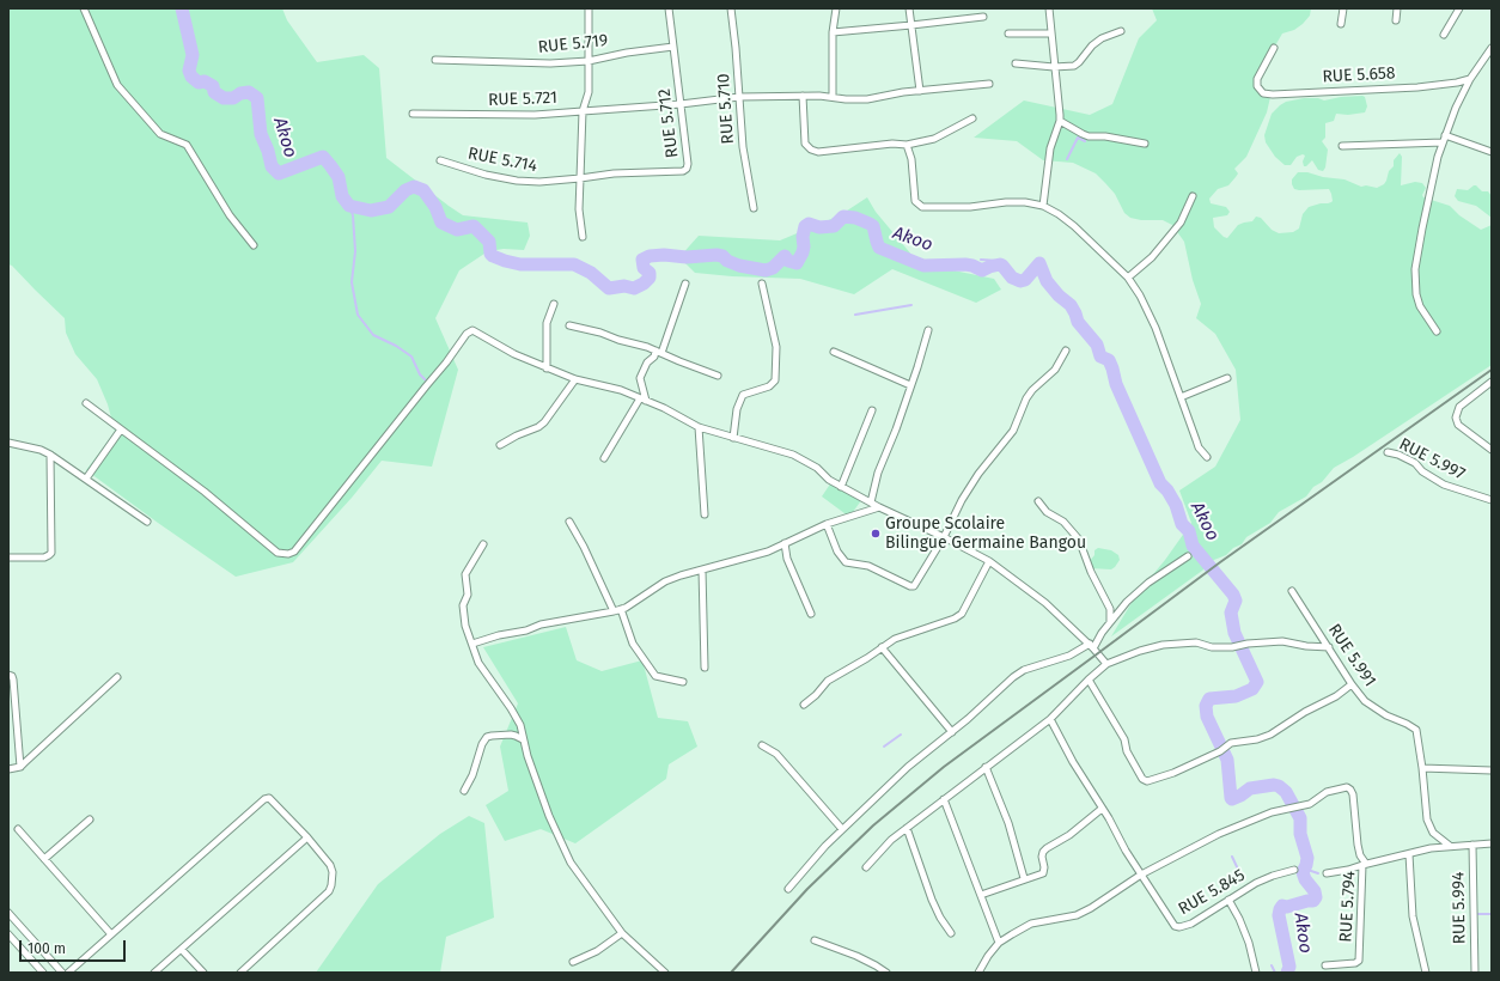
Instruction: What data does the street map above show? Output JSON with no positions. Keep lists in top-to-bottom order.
{
  "streets": {
    "street": [
      "RUE 5.719",
      "RUE 5.658",
      "RUE 5.721",
      "RUE 5.710",
      "RUE 5.712",
      "RUE 5.714",
      "RUE 5.997",
      "RUE 5.991",
      "RUE 5.845",
      "RUE 5.794",
      "RUE 5.994"
    ]
  },
  "crossings": [
    ["RUE 5.719", "RUE 5.712"],
    ["RUE 5.721", "RUE 5.710"],
    ["RUE 5.721", "RUE 5.712"],
    ["RUE 5.712", "RUE 5.714"],
    ["RUE 5.991", "RUE 5.794"],
    ["RUE 5.794", "RUE 5.994"]
  ],
  "water": ["Akoo"],
  "places": ["Groupe Scolaire Bilingue Germaine Bangou"],
  "scale_bar": "100 m"
}
